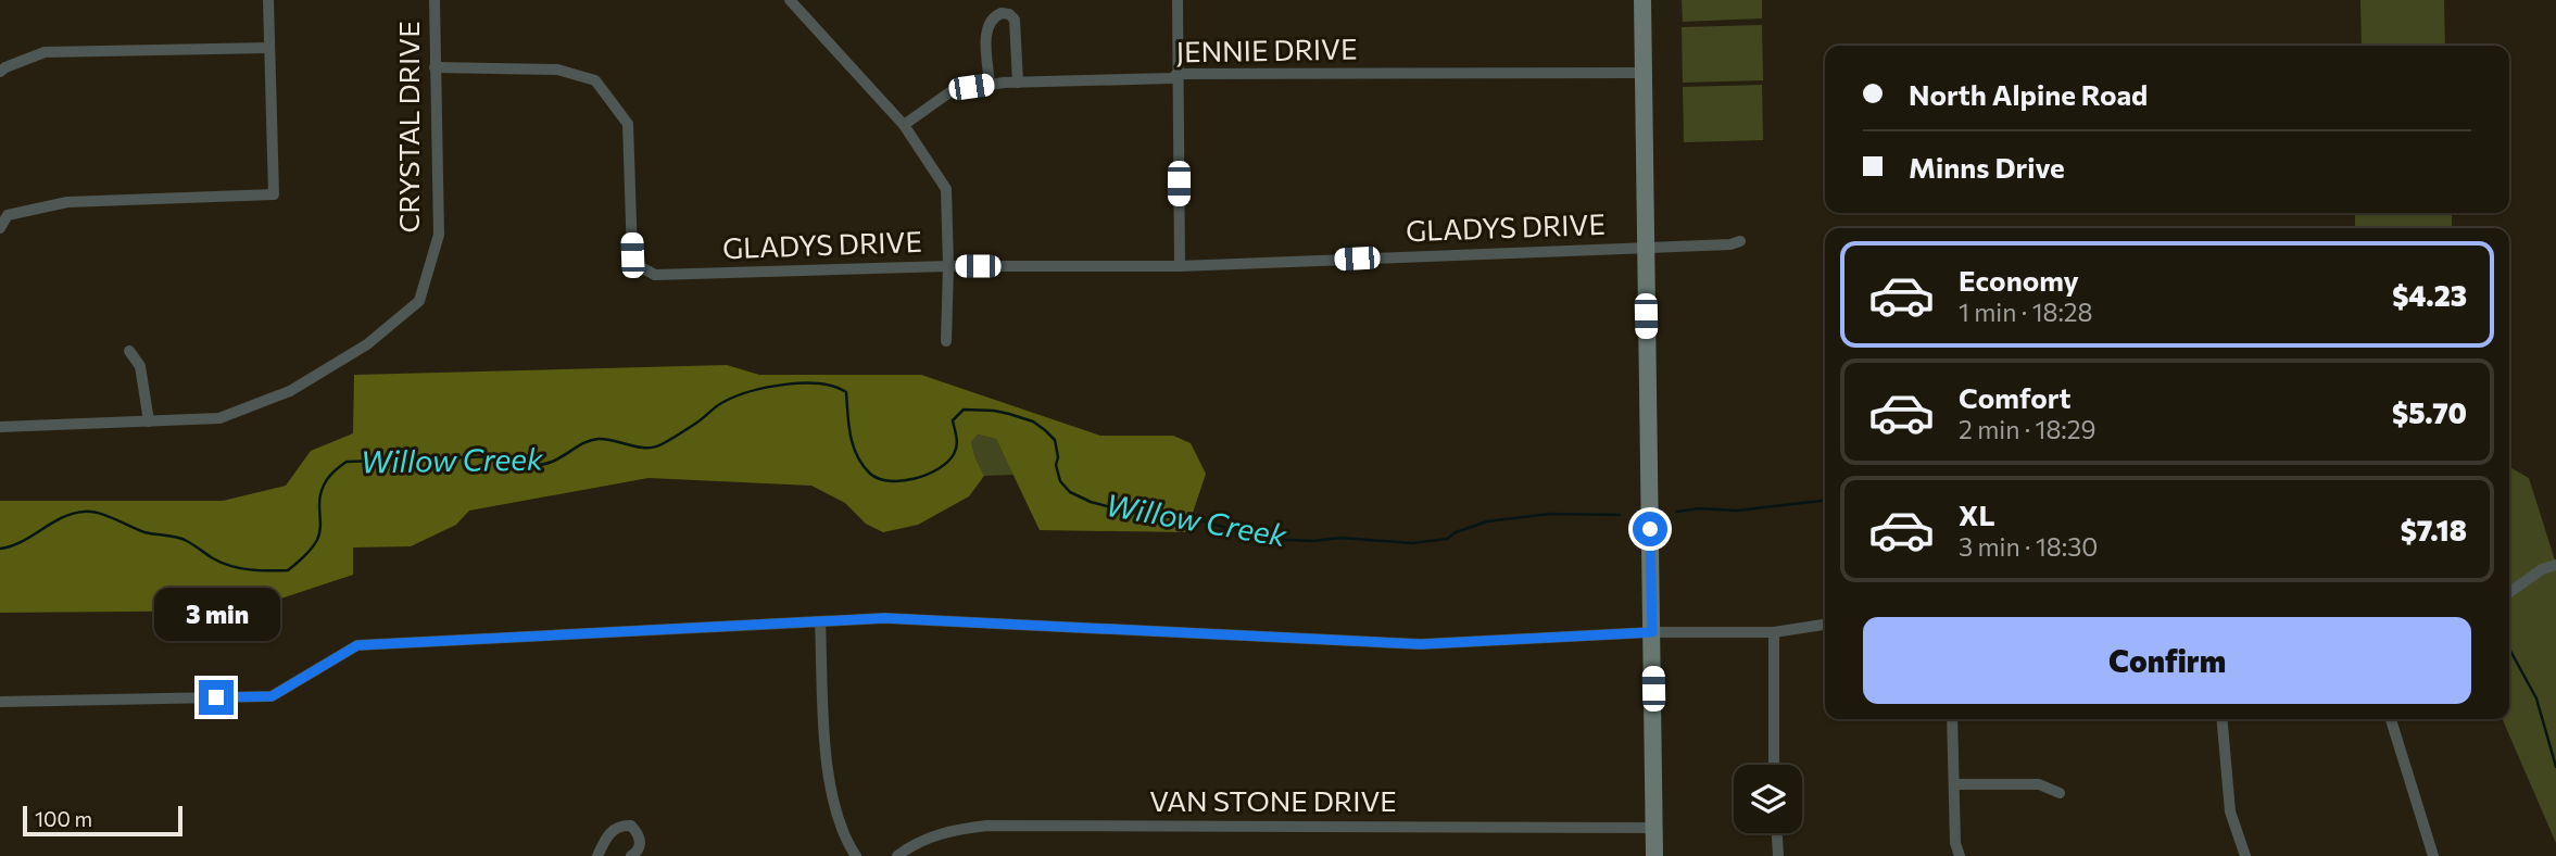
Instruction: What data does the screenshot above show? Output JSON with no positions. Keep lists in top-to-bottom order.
{
  "streets": {
    "street": [
      "JENNIE DRIVE",
      "CRYSTAL DRIVE",
      "GLADYS DRIVE",
      "VAN STONE DRIVE"
    ]
  },
  "crossings": [
    ["CRYSTAL DRIVE", "GLADYS DRIVE"]
  ],
  "water": ["Willow Creek"],
  "scale_bar": "100 m",
  "page": {
    "banner": ["North Alpine Road", "Minns Drive"],
    "list": [
      {
        "name": "Economy",
        "note": "1 min · 18:28",
        "value": "$4.23"
      },
      {
        "name": "Comfort",
        "note": "2 min · 18:29",
        "value": "$5.70"
      },
      {
        "name": "XL",
        "note": "3 min · 18:30",
        "value": "$7.18"
      }
    ],
    "bubble": "3 min",
    "buttons": "Confirm",
    "scale": "100 m"
  }
}
